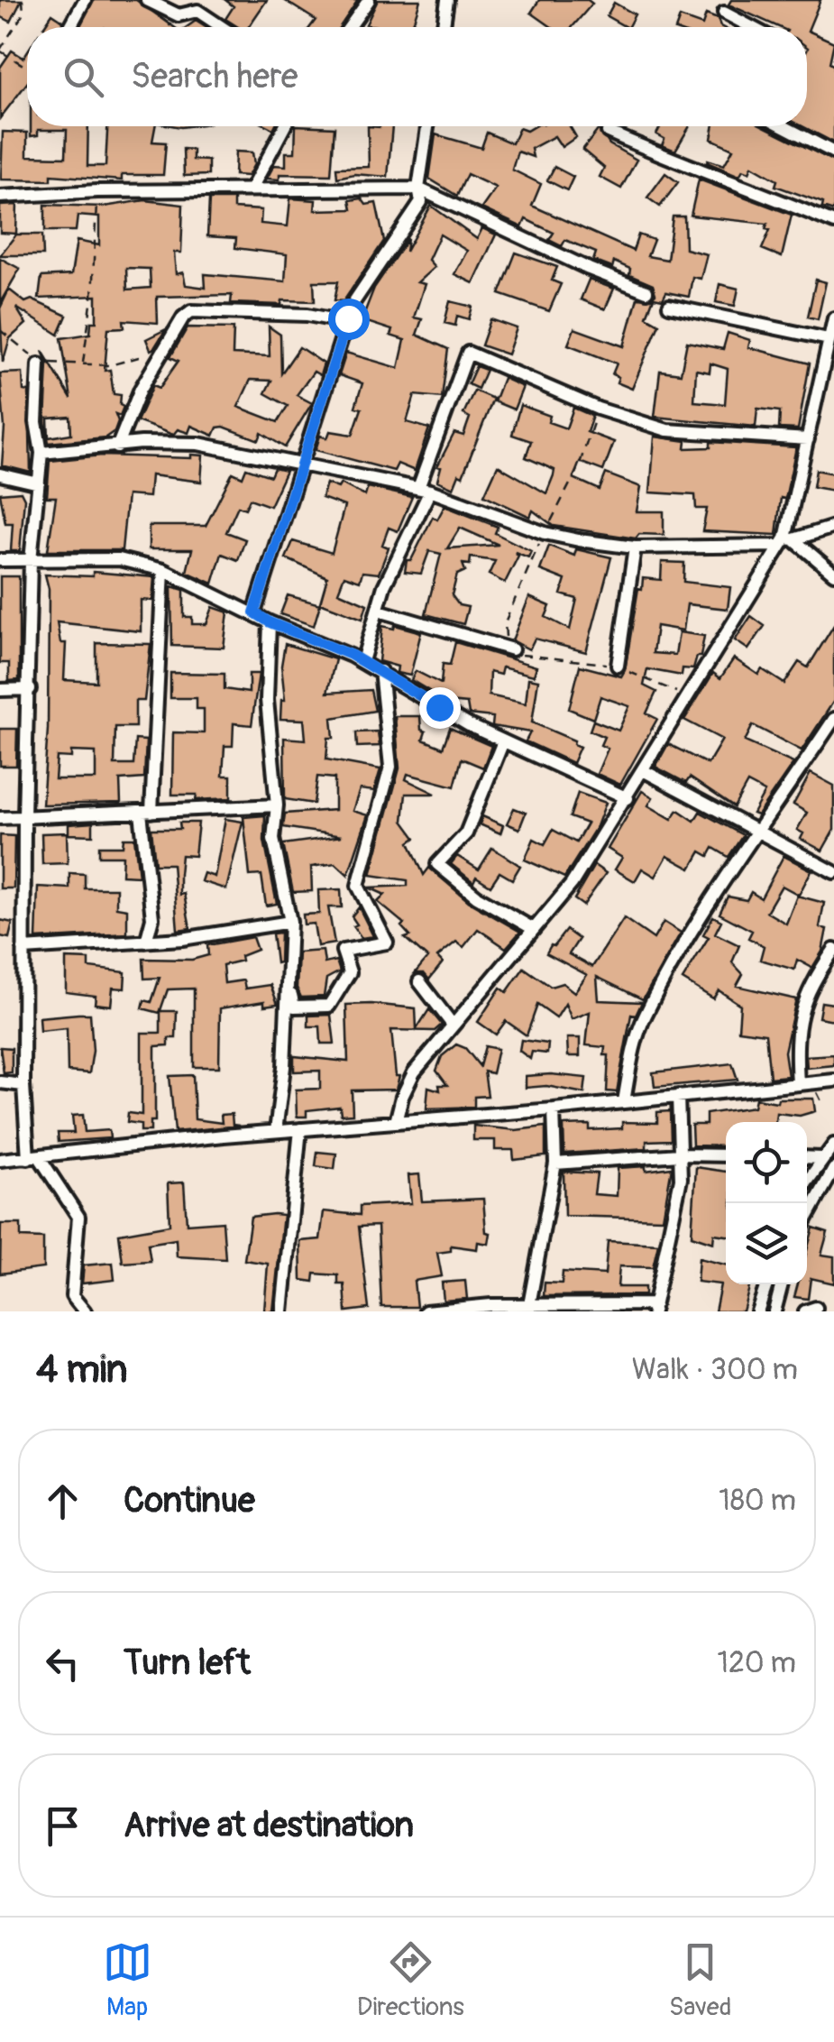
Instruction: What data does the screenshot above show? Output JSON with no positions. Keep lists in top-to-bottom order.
{
  "page": {
    "search": "Search here",
    "heading": ["4 min", "Walk · 300 m"],
    "list": [
      ["Continue", "180 m"],
      ["Turn left", "120 m"],
      "Arrive at destination"
    ],
    "nav": ["Map", "Directions", "Saved"]
  }
}
